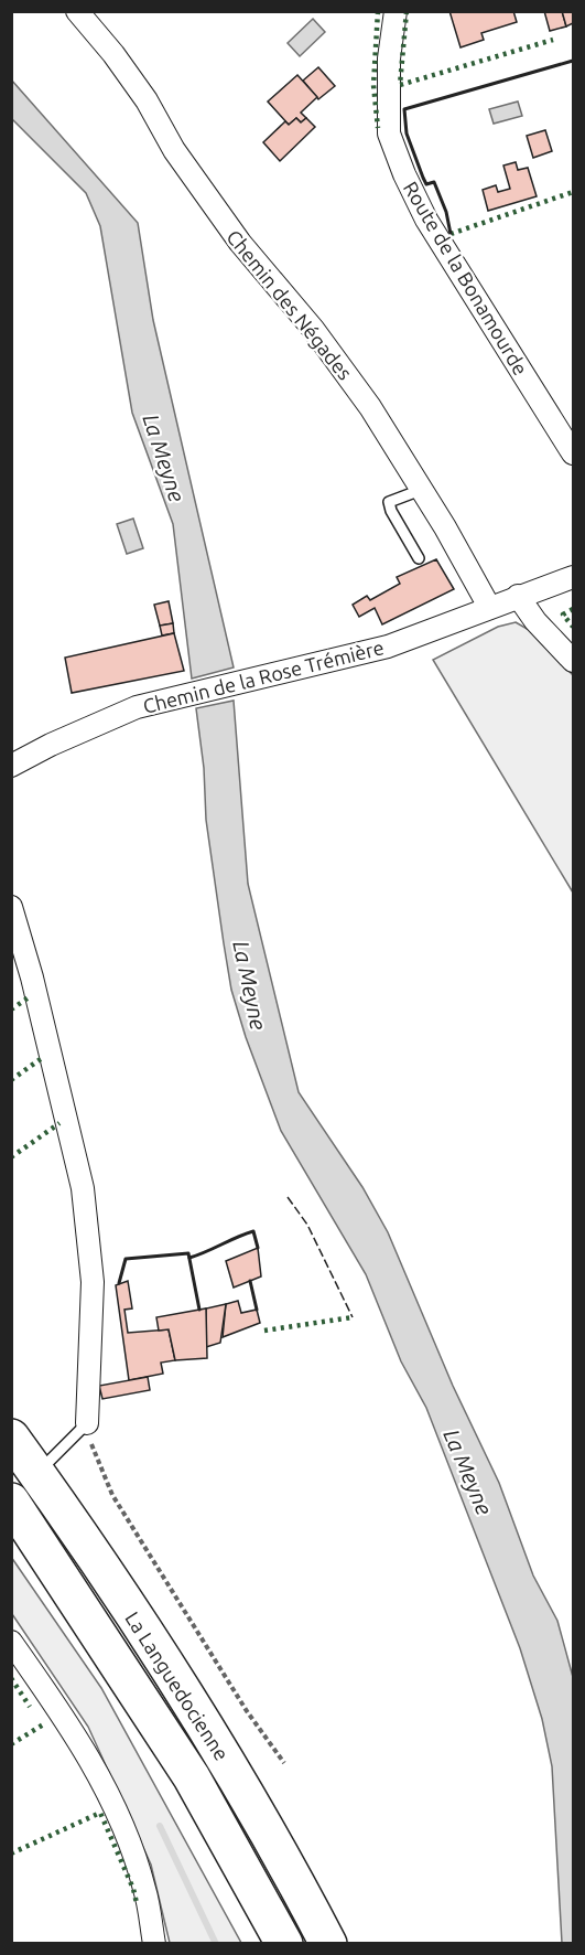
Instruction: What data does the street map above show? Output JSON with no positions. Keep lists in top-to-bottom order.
{
  "streets": {
    "highway": ["La Languedocienne"],
    "street": ["Route de la Bonamourde", "Chemin des Négades", "Chemin de la Rose Trémière"]
  },
  "crossings": [
    ["Chemin des Négades", "Chemin de la Rose Trémière"]
  ],
  "water": ["La Meyne"]
}
